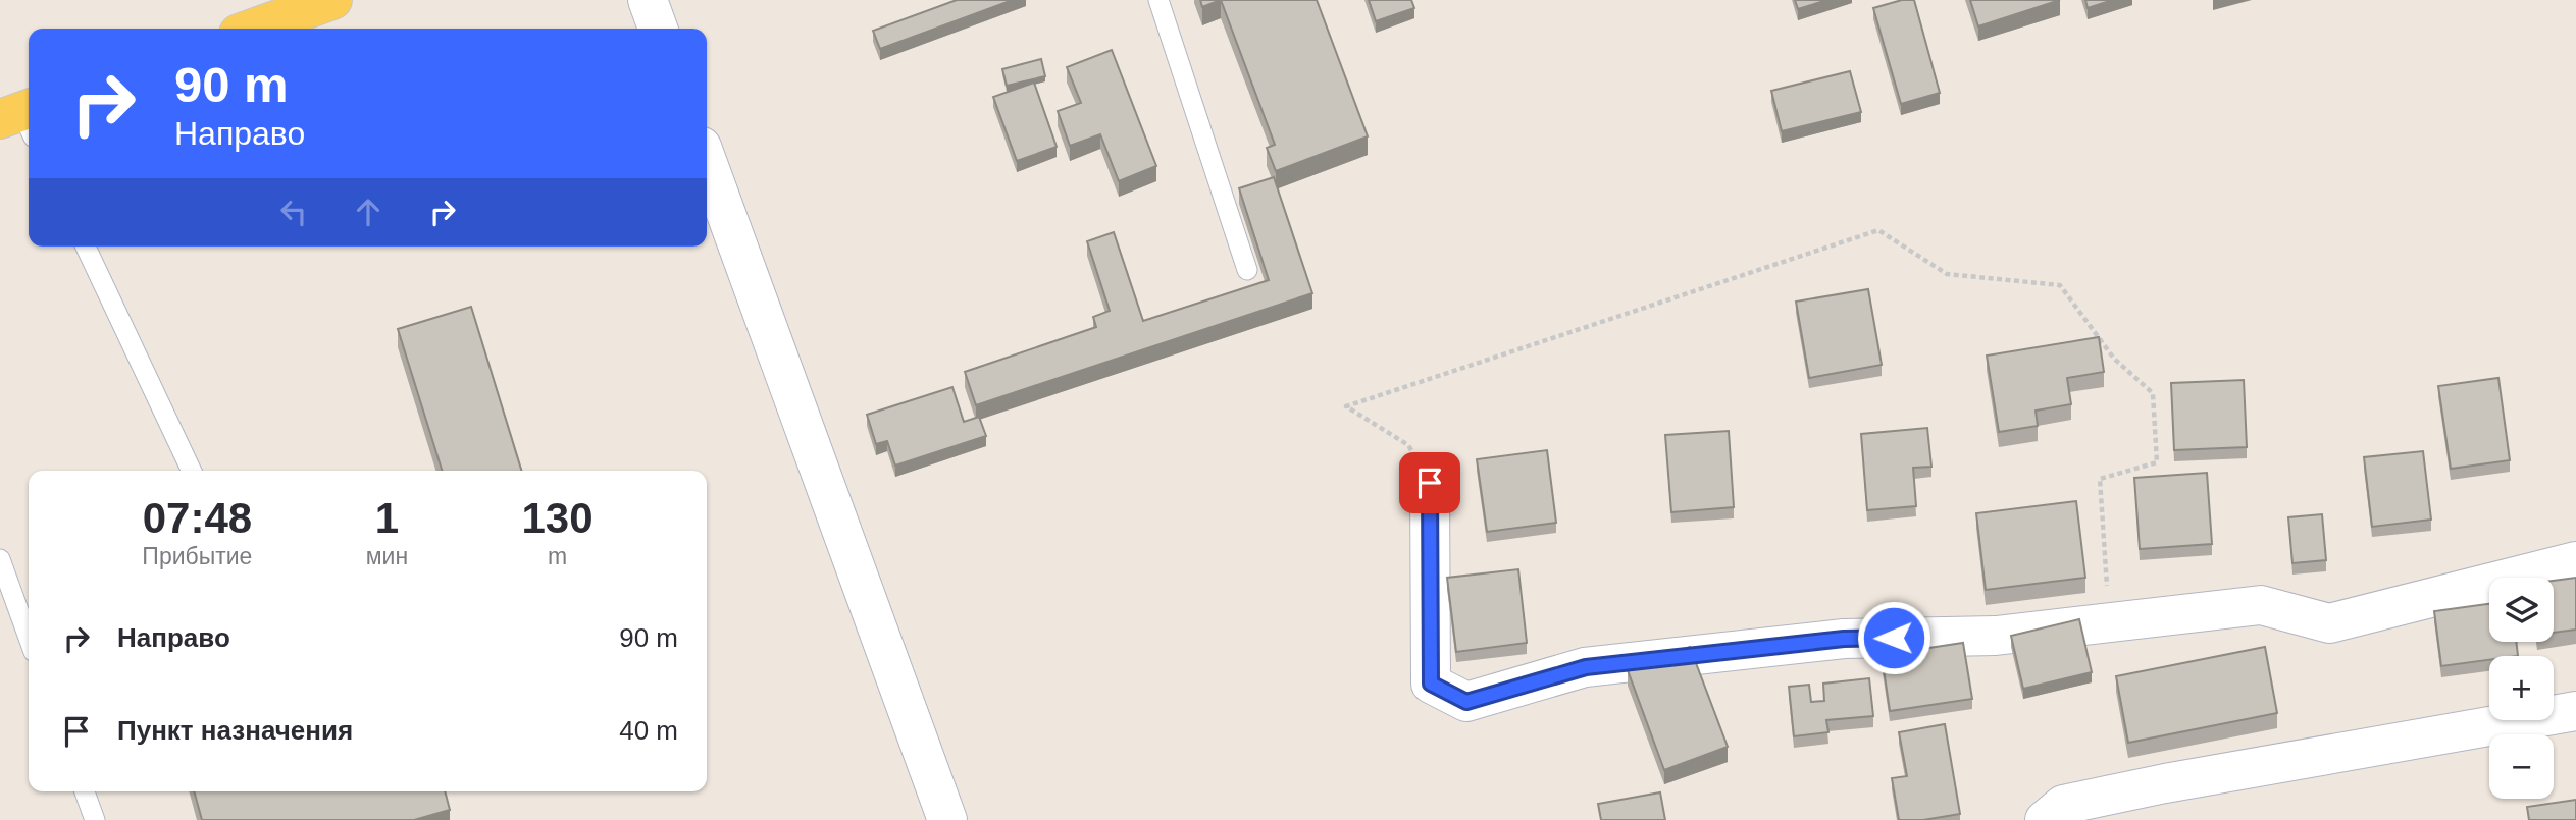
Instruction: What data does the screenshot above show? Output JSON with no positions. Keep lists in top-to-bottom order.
{
  "page": {
    "turn": ["90 m", "Направо"],
    "eta": [
      "07:48",
      "Прибытие",
      "1",
      "мин",
      "130",
      "m"
    ],
    "map_buttons": ["+", "−"],
    "list": [
      {
        "name": "Направо",
        "value": "90 m"
      },
      {
        "name": "Пункт назначения",
        "value": "40 m"
      }
    ]
  }
}
